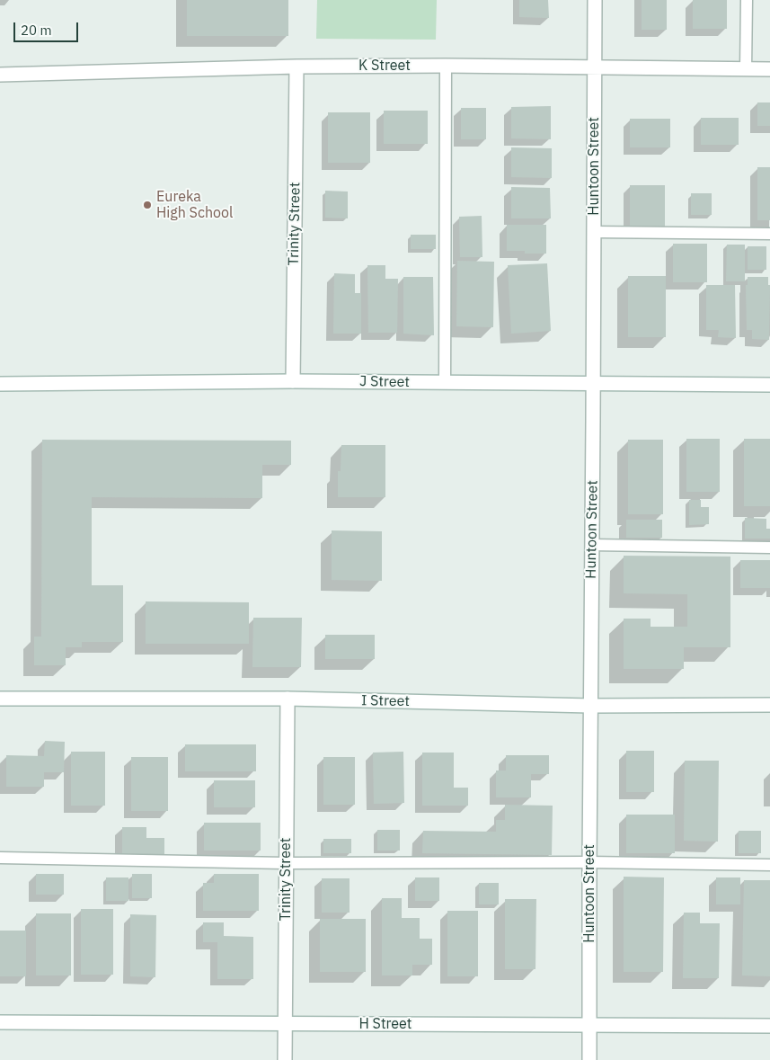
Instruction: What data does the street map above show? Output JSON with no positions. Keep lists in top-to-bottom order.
{
  "streets": {
    "street": [
      "K Street",
      "Huntoon Street",
      "Trinity Street",
      "J Street",
      "I Street",
      "H Street"
    ]
  },
  "crossings": [
    ["K Street", "Huntoon Street"],
    ["K Street", "Trinity Street"],
    ["Huntoon Street", "J Street"],
    ["Huntoon Street", "I Street"],
    ["Huntoon Street", "H Street"],
    ["Trinity Street", "J Street"],
    ["Trinity Street", "I Street"],
    ["Trinity Street", "H Street"]
  ],
  "places": ["Eureka High School"],
  "scale_bar": "20 m"
}
